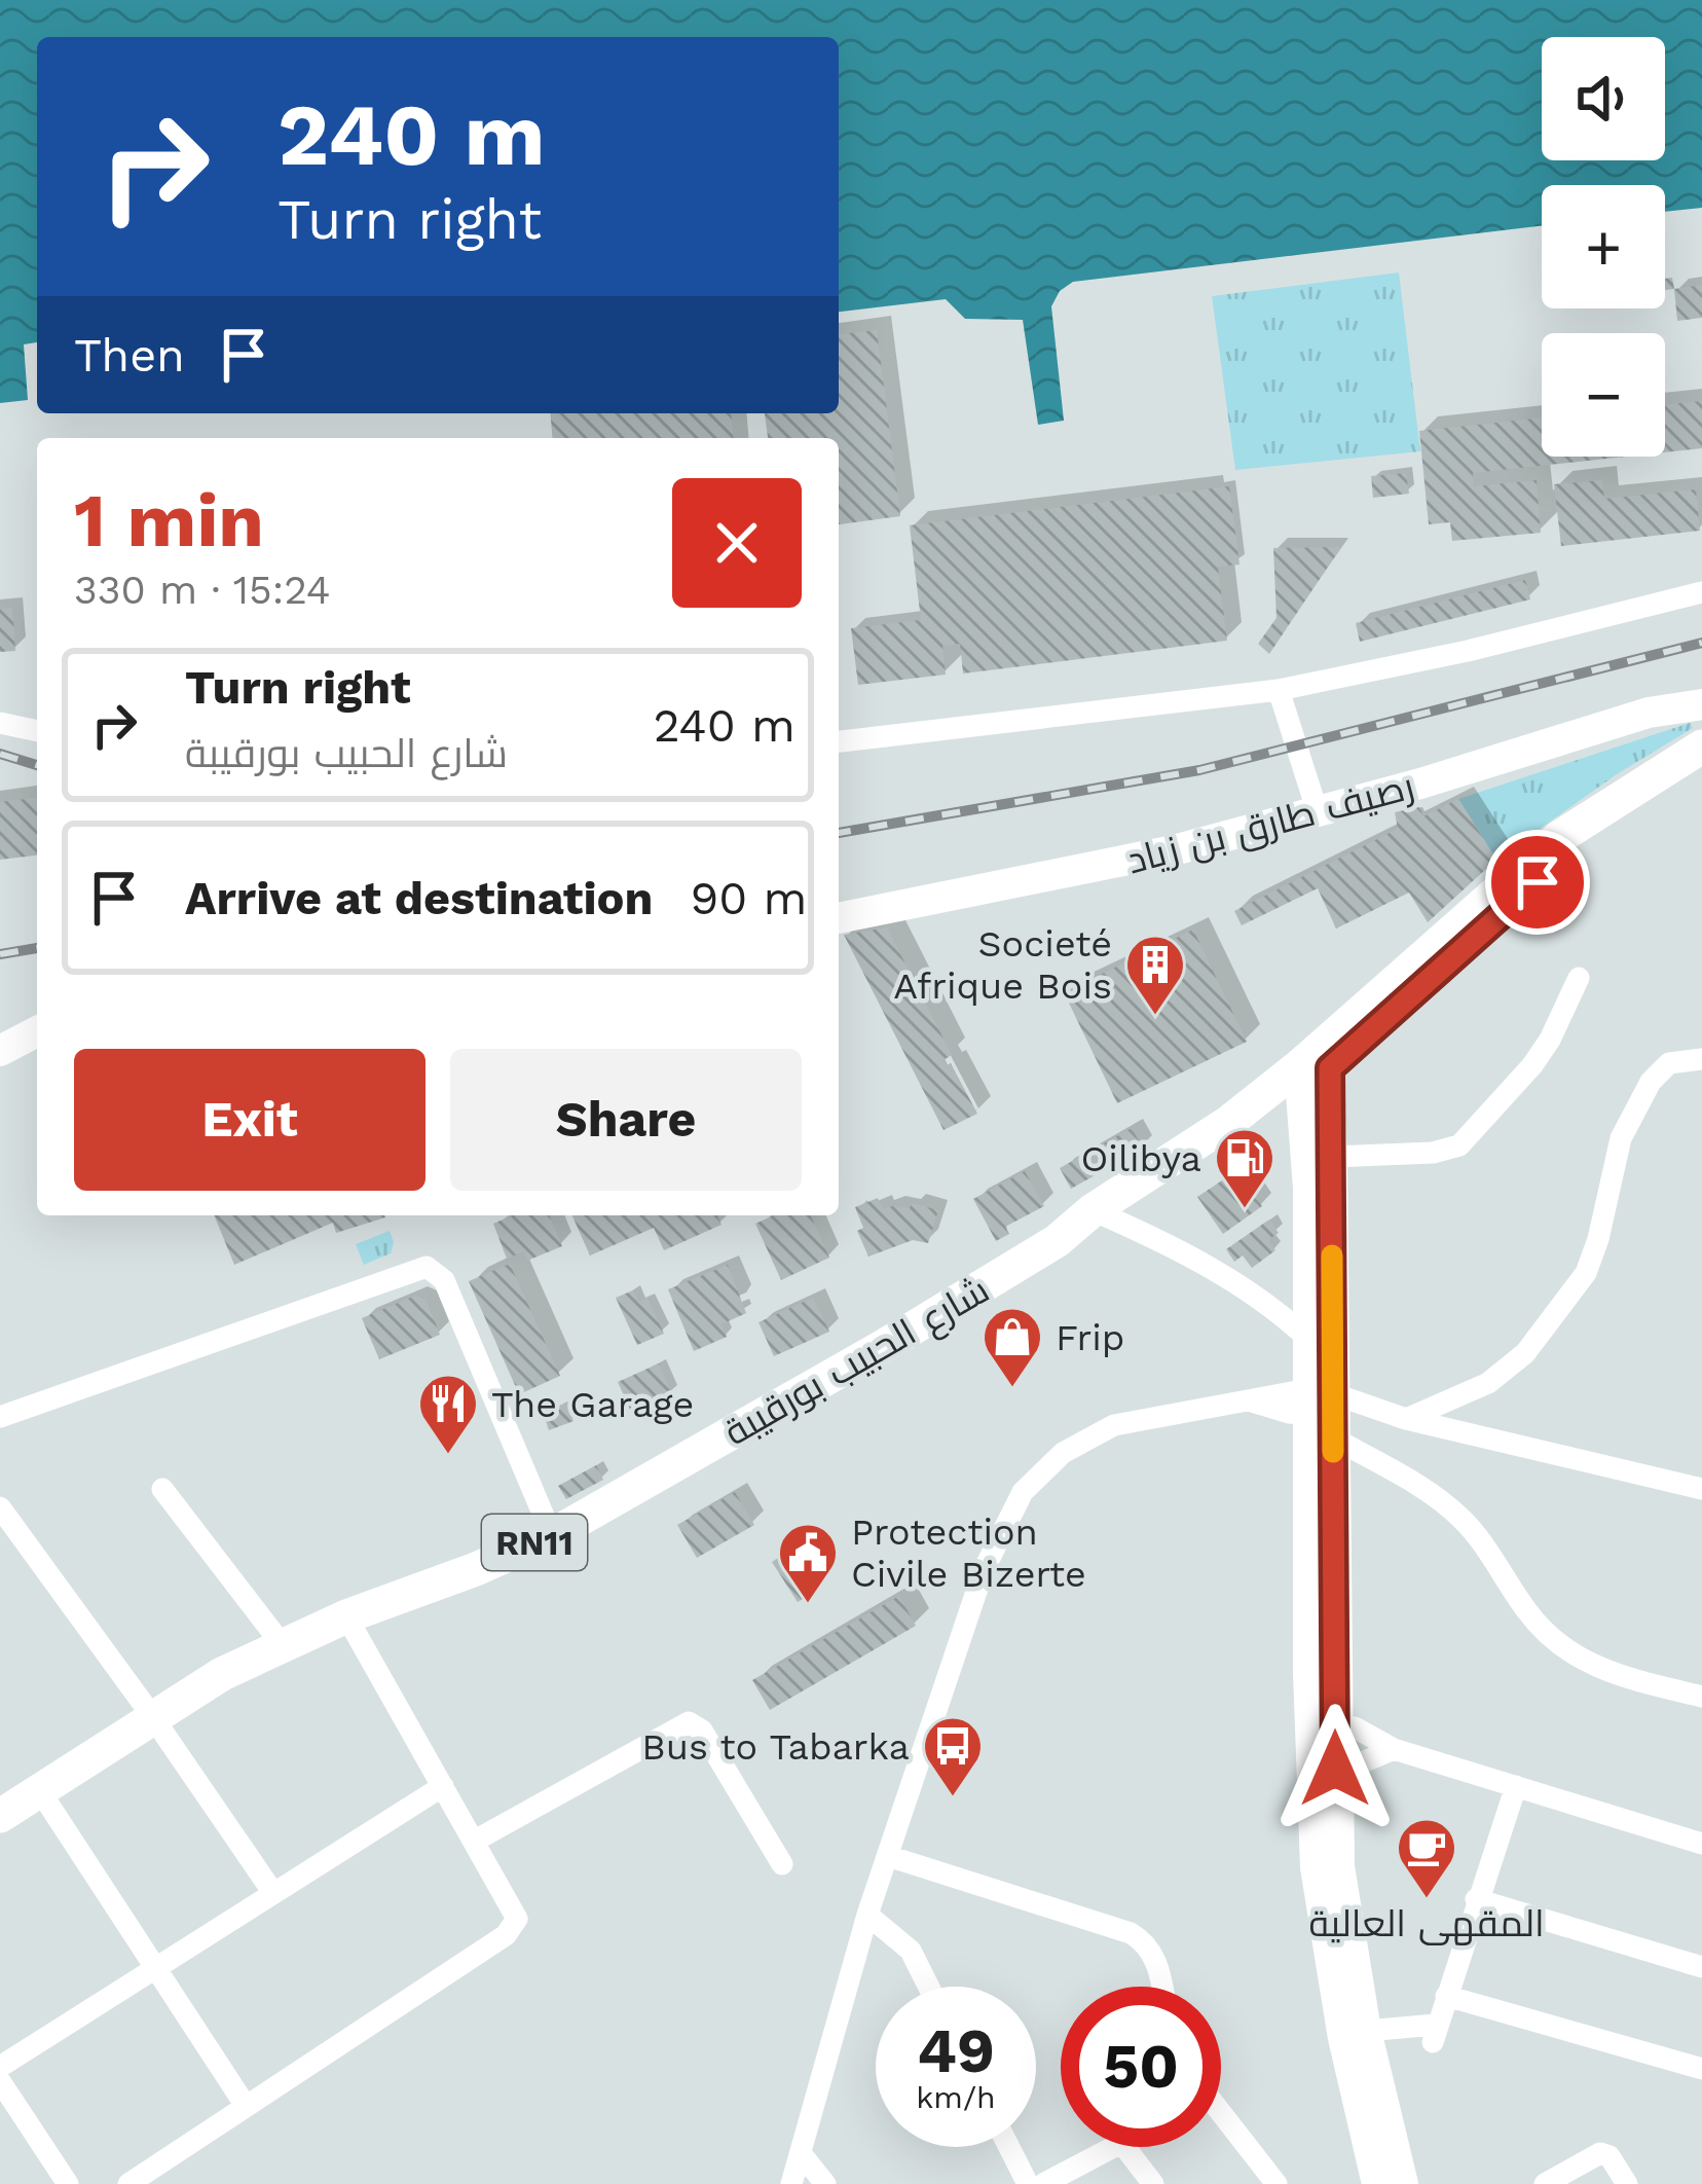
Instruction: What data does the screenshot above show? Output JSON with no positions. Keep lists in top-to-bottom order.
{
  "streets": {
    "main road": ["رصيف طارق بن زياد", "شارع الحبيب بورقيبة", "RN11"]
  },
  "places": {
    "building": ["Societé Afrique Bois"],
    "fuel station": ["Oilibya"],
    "shop": ["Frip"],
    "restaurant": ["The Garage"],
    "public building": ["Protection Civile Bizerte"],
    "bus stop": ["Bus to Tabarka"],
    "cafe": ["المقهى العالية"]
  },
  "page": {
    "map_buttons": ["+", "−"],
    "turn": ["240 m", "Turn right"],
    "then": "Then",
    "heading": ["1 min", "330 m · 15:24"],
    "list": [
      {
        "name": "Turn right",
        "note": "شارع الحبيب بورقيبة",
        "value": "240 m"
      },
      {
        "name": "Arrive at destination",
        "value": "90 m"
      }
    ],
    "buttons": ["Exit", "Share"],
    "speed": "49 km/h",
    "limit": "50"
  }
}
